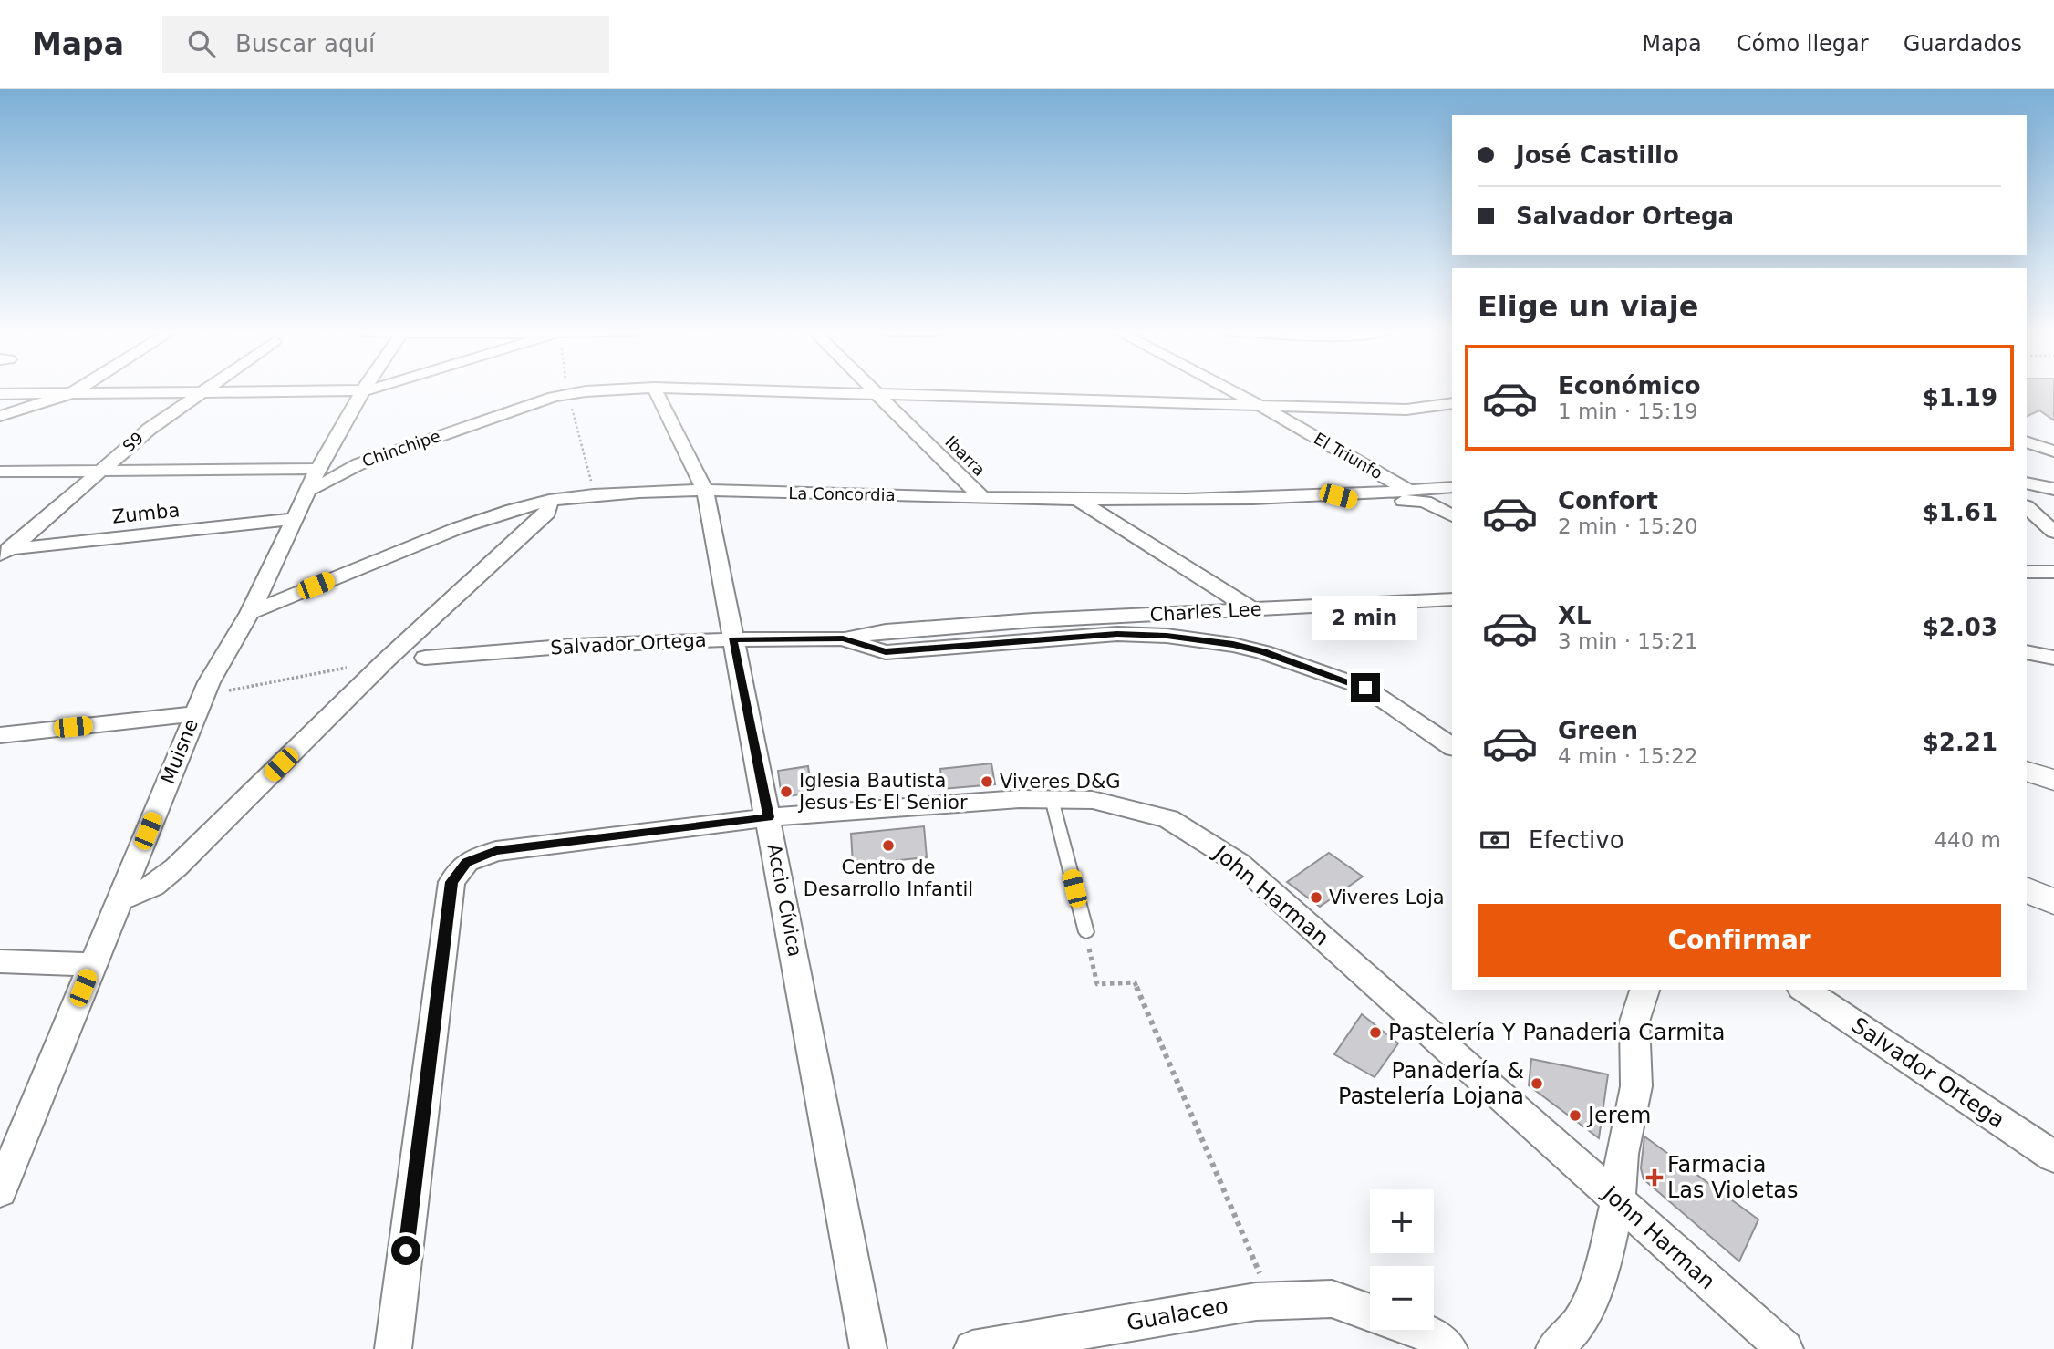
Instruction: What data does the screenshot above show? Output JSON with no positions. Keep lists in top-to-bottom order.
{
  "streets": {
    "street": [
      "S9",
      "Chinchipe",
      "Ibarra",
      "El Triunfo",
      "La Concordia",
      "Zumba",
      "Charles Lee",
      "Salvador Ortega",
      "Muisne",
      "John Harman",
      "Accio Cívica",
      "Gualaceo"
    ]
  },
  "crossings": [
    ["S9", "Zumba"],
    ["Chinchipe", "Ibarra"],
    ["Chinchipe", "El Triunfo"],
    ["Chinchipe", "Muisne"],
    ["Ibarra", "La Concordia"],
    ["El Triunfo", "La Concordia"],
    ["La Concordia", "Muisne"],
    ["La Concordia", "Accio Cívica"],
    ["Zumba", "Muisne"],
    ["Charles Lee", "Salvador Ortega"],
    ["Salvador Ortega", "Accio Cívica"],
    ["John Harman", "Accio Cívica"]
  ],
  "places": {
    "other": [
      "Viveres D&G",
      "Iglesia Bautista Jesus Es El Senior",
      "Centro de Desarrollo Infantil",
      "Viveres Loja",
      "Pastelería Y Panaderia Carmita",
      "Panadería & Pastelería Lojana",
      "Jerem"
    ],
    "health": ["Farmacia Las Violetas"]
  },
  "page": {
    "header": "Mapa",
    "search": "Buscar aquí",
    "nav": ["Mapa", "Cómo llegar", "Guardados"],
    "banner": ["José Castillo", "Salvador Ortega"],
    "heading": "Elige un viaje",
    "list": [
      {
        "name": "Económico",
        "note": "1 min · 15:19",
        "value": "$1.19"
      },
      {
        "name": "Confort",
        "note": "2 min · 15:20",
        "value": "$1.61"
      },
      {
        "name": "XL",
        "note": "3 min · 15:21",
        "value": "$2.03"
      },
      {
        "name": "Green",
        "note": "4 min · 15:22",
        "value": "$2.21"
      }
    ],
    "bubble": "2 min",
    "pay": ["Efectivo", "440 m"],
    "buttons": "Confirmar",
    "map_buttons": ["+", "−"]
  }
}
